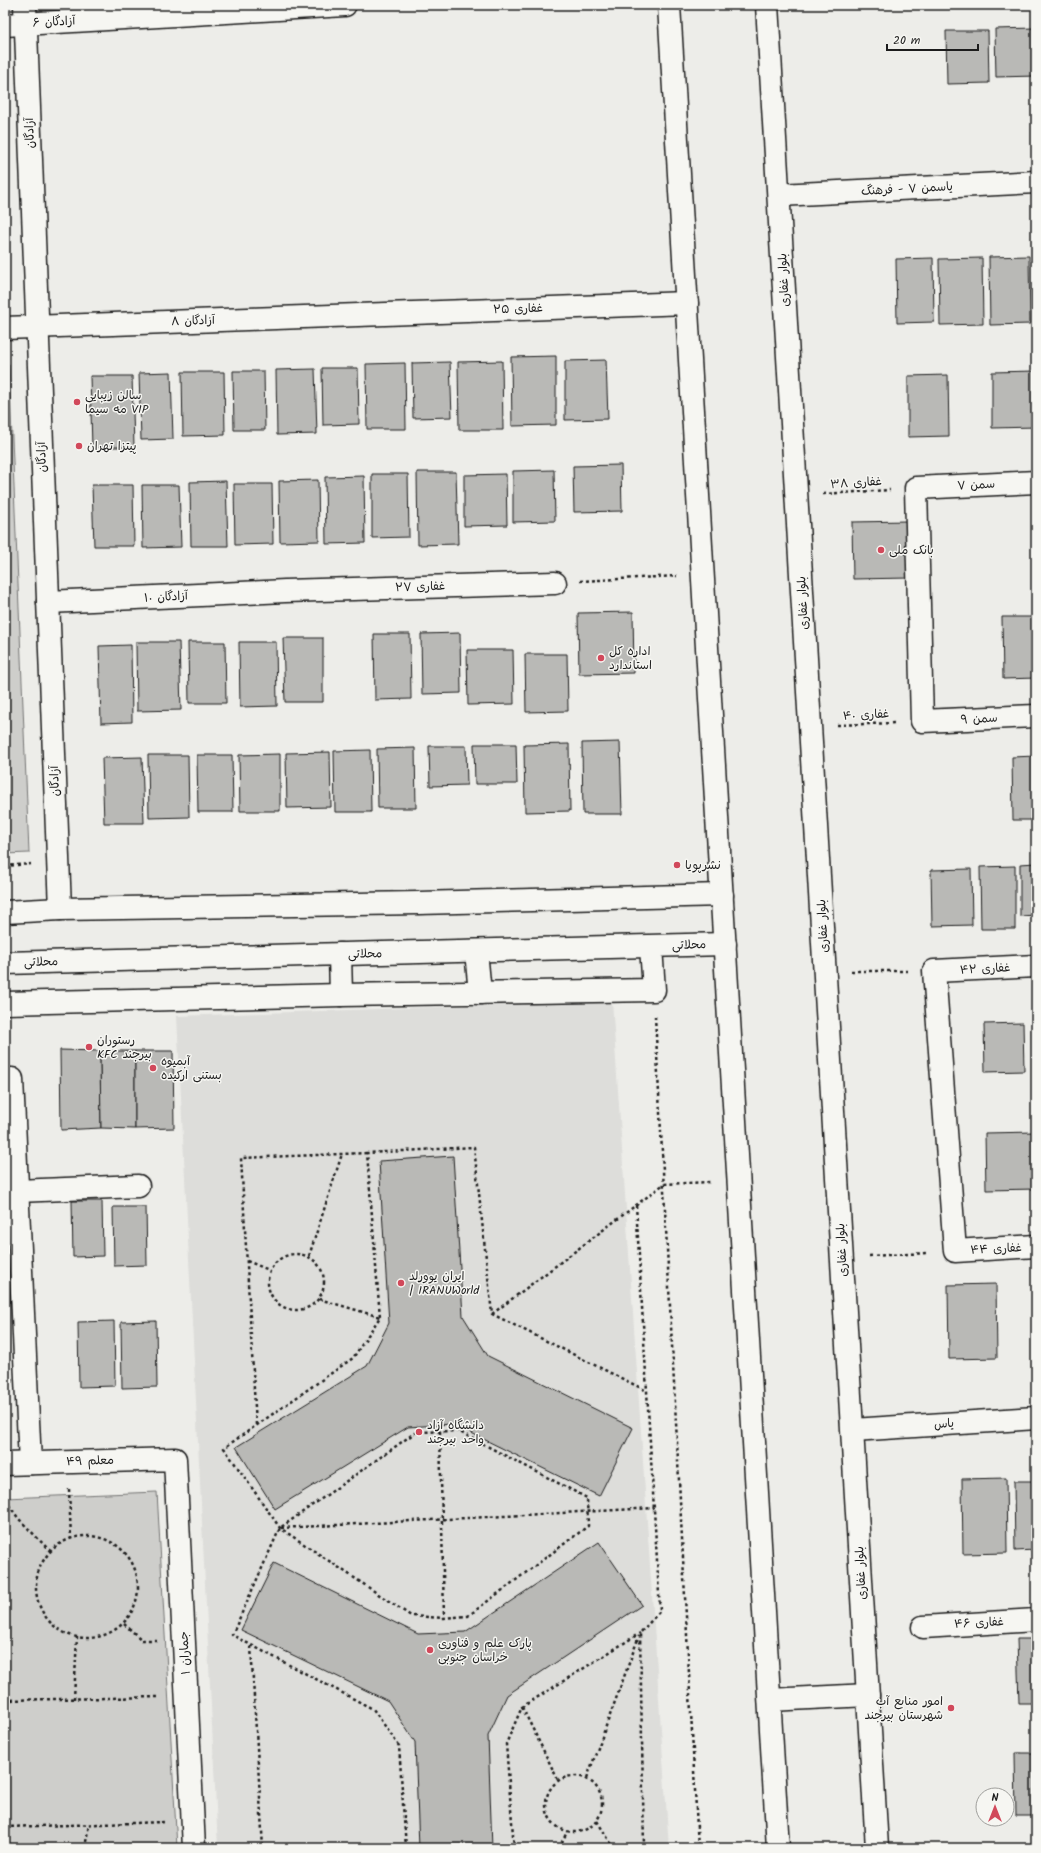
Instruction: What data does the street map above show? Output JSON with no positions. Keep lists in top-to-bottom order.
{
  "streets": {
    "street": [
      "آزادگان ۶",
      "آزادگان",
      "یاسمن ۷ - فرهنگ",
      "بلوار غفاری",
      "غفاری ۲۵",
      "آزادگان ۸",
      "سمن ۷",
      "غفاری ۲۷",
      "آزادگان ۱۰",
      "سمن ۹",
      "محلاتی",
      "غفاری ۴۲",
      "غفاری ۴۴",
      "یاس",
      "معلم ۴۹",
      "غفاری ۴۶",
      "جماران ۱"
    ],
    "path": ["غفاری ۳۸", "غفاری ۴۰"]
  },
  "crossings": [
    ["آزادگان ۶", "آزادگان"],
    ["آزادگان", "آزادگان ۸"],
    ["آزادگان", "آزادگان ۱۰"],
    ["یاسمن ۷ - فرهنگ", "بلوار غفاری"],
    ["بلوار غفاری", "غفاری ۳۸"],
    ["بلوار غفاری", "غفاری ۴۰"],
    ["بلوار غفاری", "یاس"],
    ["غفاری ۲۵", "آزادگان ۸"],
    ["غفاری ۳۸", "سمن ۷"],
    ["غفاری ۲۷", "آزادگان ۱۰"],
    ["غفاری ۴۰", "سمن ۹"],
    ["معلم ۴۹", "جماران ۱"]
  ],
  "places": [
    "سالن زیبایی مه سیما VIP",
    "پیتزا تهران",
    "بانک ملی",
    "اداره کل استاندارد",
    "نشرپویا",
    "رستوران KFC بیرجند",
    "آبمیوه بستنی ارکیده",
    "ایران یوورلد | IRANUWorld",
    "دانشگاه آزاد واحد بیرجند",
    "پارک علم و فناوری خراسان جنوبی",
    "امور منابع آب شهرستان بیرجند"
  ],
  "scale_bar": "20 m",
  "north": "top"
}
